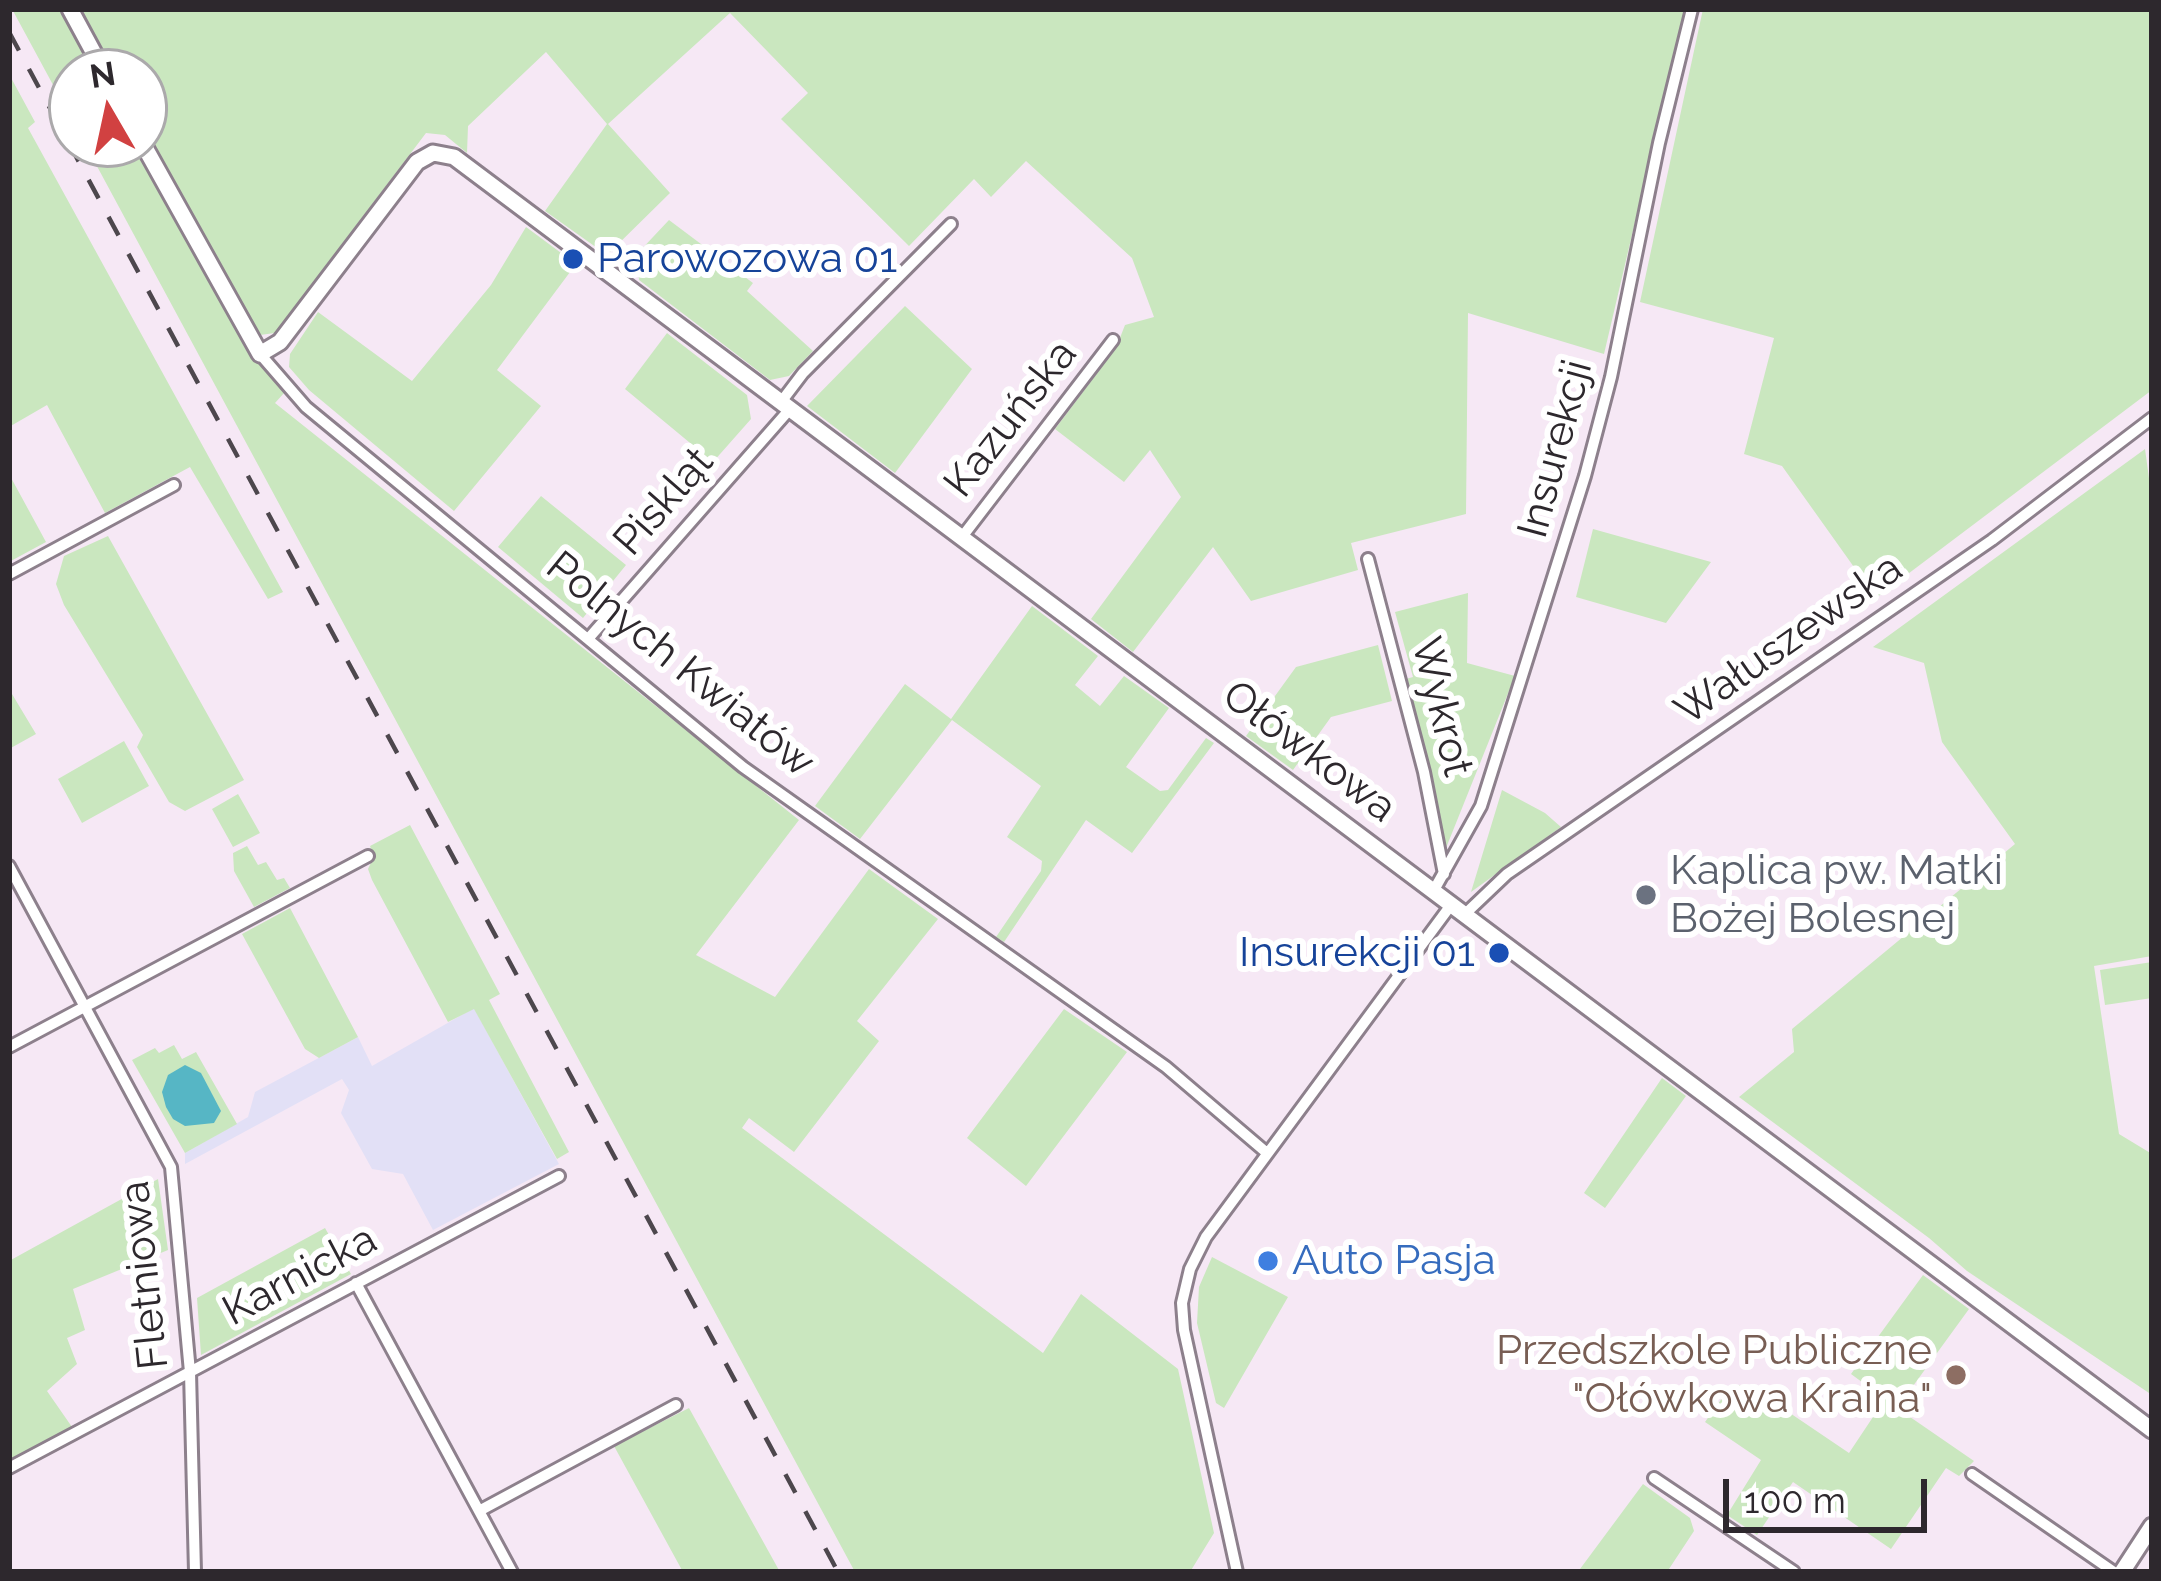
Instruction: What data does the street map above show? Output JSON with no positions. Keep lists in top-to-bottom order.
{
  "streets": {
    "street": [
      "Kazuńska",
      "Insurekcji",
      "Piskląt",
      "Wałuszewska",
      "Polnych Kwiatów",
      "Wykrot",
      "Ołówkowa",
      "Fletniowa",
      "Karnicka"
    ]
  },
  "crossings": [
    ["Kazuńska", "Ołówkowa"],
    ["Insurekcji", "Wykrot"],
    ["Insurekcji", "Ołówkowa"],
    ["Piskląt", "Polnych Kwiatów"],
    ["Piskląt", "Ołówkowa"],
    ["Wałuszewska", "Polnych Kwiatów"],
    ["Wałuszewska", "Ołówkowa"],
    ["Polnych Kwiatów", "Ołówkowa"],
    ["Fletniowa", "Karnicka"]
  ],
  "places": [
    "Parowozowa 01",
    "Kaplica pw. Matki Bożej Bolesnej",
    "Insurekcji 01",
    "Auto Pasja",
    "Przedszkole Publiczne \"Ołówkowa Kraina\""
  ],
  "scale_bar": "100 m",
  "north": "top"
}
